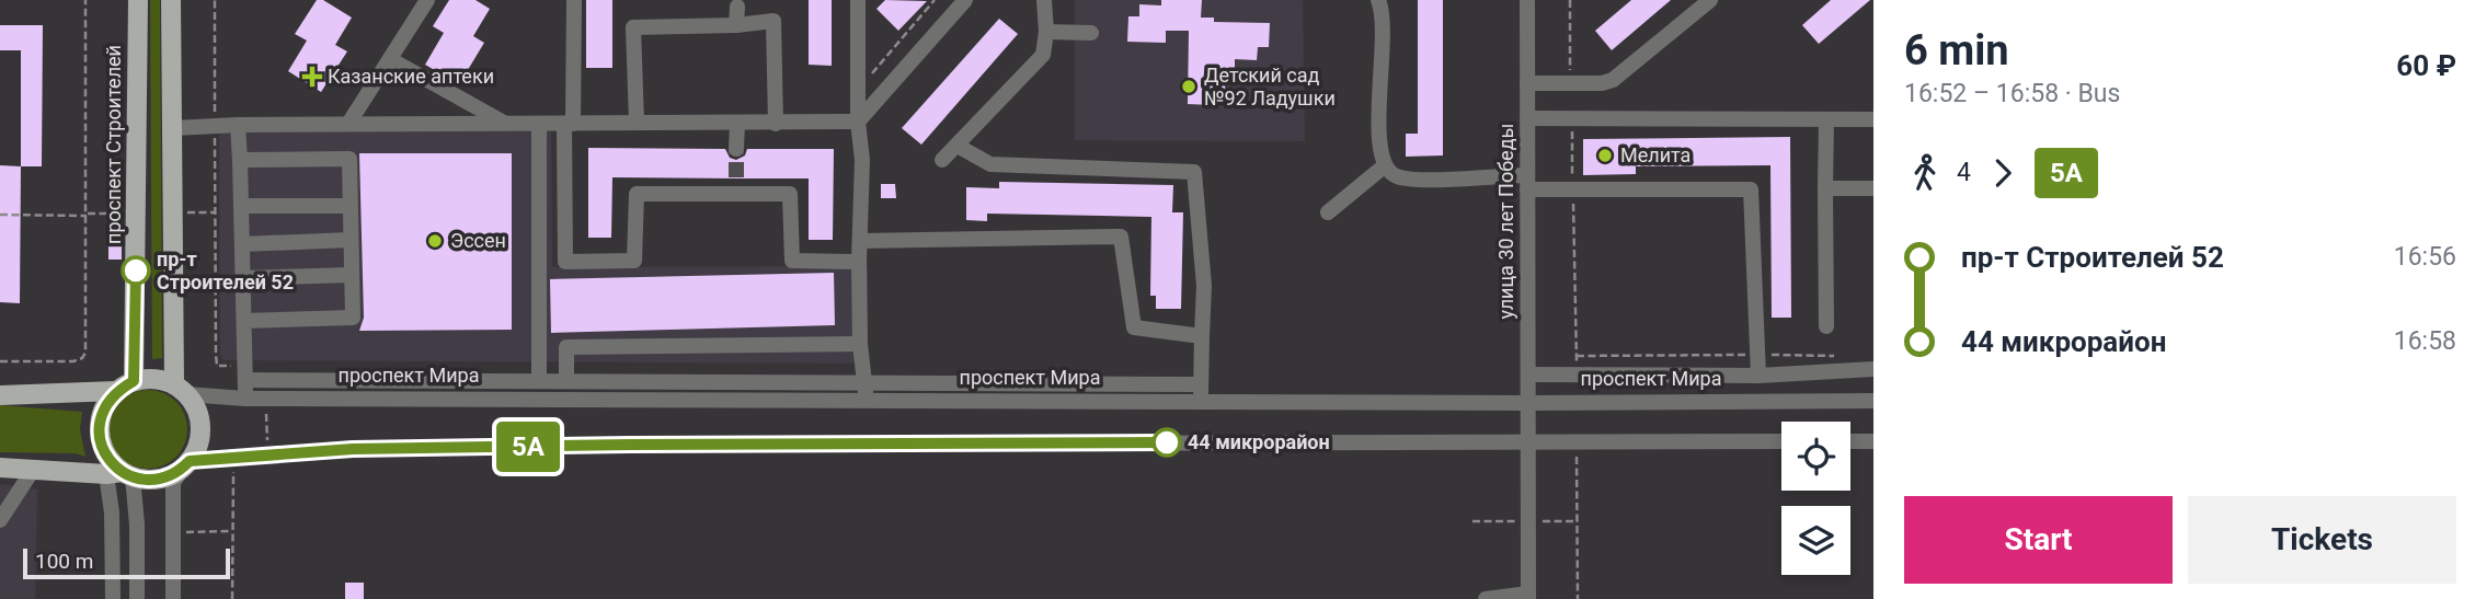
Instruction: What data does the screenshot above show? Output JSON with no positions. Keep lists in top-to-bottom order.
{
  "streets": {
    "main road": ["проспект Строителей"],
    "street": ["улица 30 лет Победы", "проспект Мира"]
  },
  "crossings": [
    ["проспект Строителей", "проспект Мира"],
    ["улица 30 лет Победы", "проспект Мира"]
  ],
  "places": {
    "health": ["Казанские аптеки"],
    "other": [
      "Детский сад №92 Ладушки",
      "Мелита",
      "Эссен",
      "пр-т Строителей 52",
      "44 микрорайон"
    ]
  },
  "lines": ["bus line 5А"],
  "scale_bar": "100 m",
  "page": {
    "on_map": "5А",
    "heading": ["6 min", "16:52 – 16:58 · Bus", "60 ₽"],
    "legs": ["4", "5А"],
    "list": [
      {
        "name": "пр-т Строителей 52",
        "value": "16:56"
      },
      {
        "name": "44 микрорайон",
        "value": "16:58"
      }
    ],
    "buttons": ["Start", "Tickets"],
    "scale": "100 m"
  }
}
